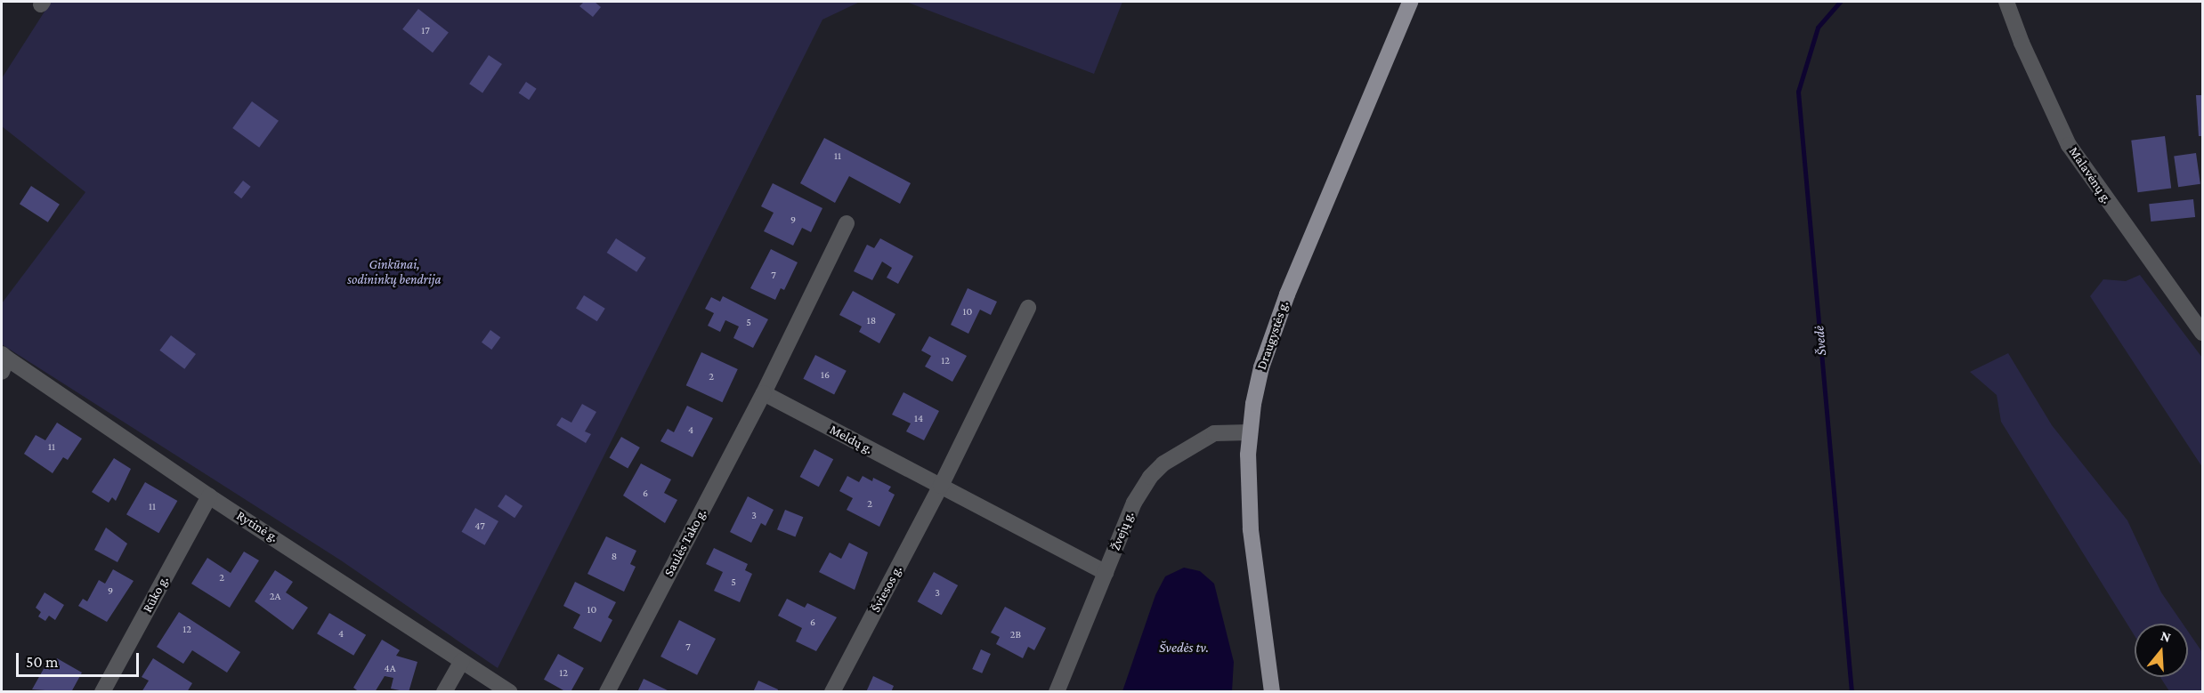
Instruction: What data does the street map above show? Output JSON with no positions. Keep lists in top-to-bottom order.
{
  "streets": {
    "main road": ["Draugystės g."],
    "street": [
      "Malavėnų g.",
      "Meldų g.",
      "Rytinė g.",
      "Žvejų g.",
      "Saulės Tako g.",
      "Šviesos g.",
      "Rūko g."
    ]
  },
  "crossings": [
    ["Draugystės g.", "Žvejų g."],
    ["Meldų g.", "Žvejų g."],
    ["Meldų g.", "Saulės Tako g."],
    ["Meldų g.", "Šviesos g."],
    ["Rytinė g.", "Rūko g."]
  ],
  "water": ["Švedė", "Švedės tv."],
  "parks": ["Ginkūnai, sodininkų bendrija"],
  "house_numbers": [
    "17",
    "11",
    "9",
    "7",
    "10",
    "18",
    "5",
    "12",
    "16",
    "2",
    "14",
    "4",
    "11",
    "6",
    "2",
    "11",
    "3",
    "47",
    "8",
    "2",
    "5",
    "9",
    "3",
    "2A",
    "10",
    "6",
    "12",
    "4",
    "2B",
    "7",
    "4A",
    "12"
  ],
  "scale_bar": "50 m",
  "north": "top"
}
